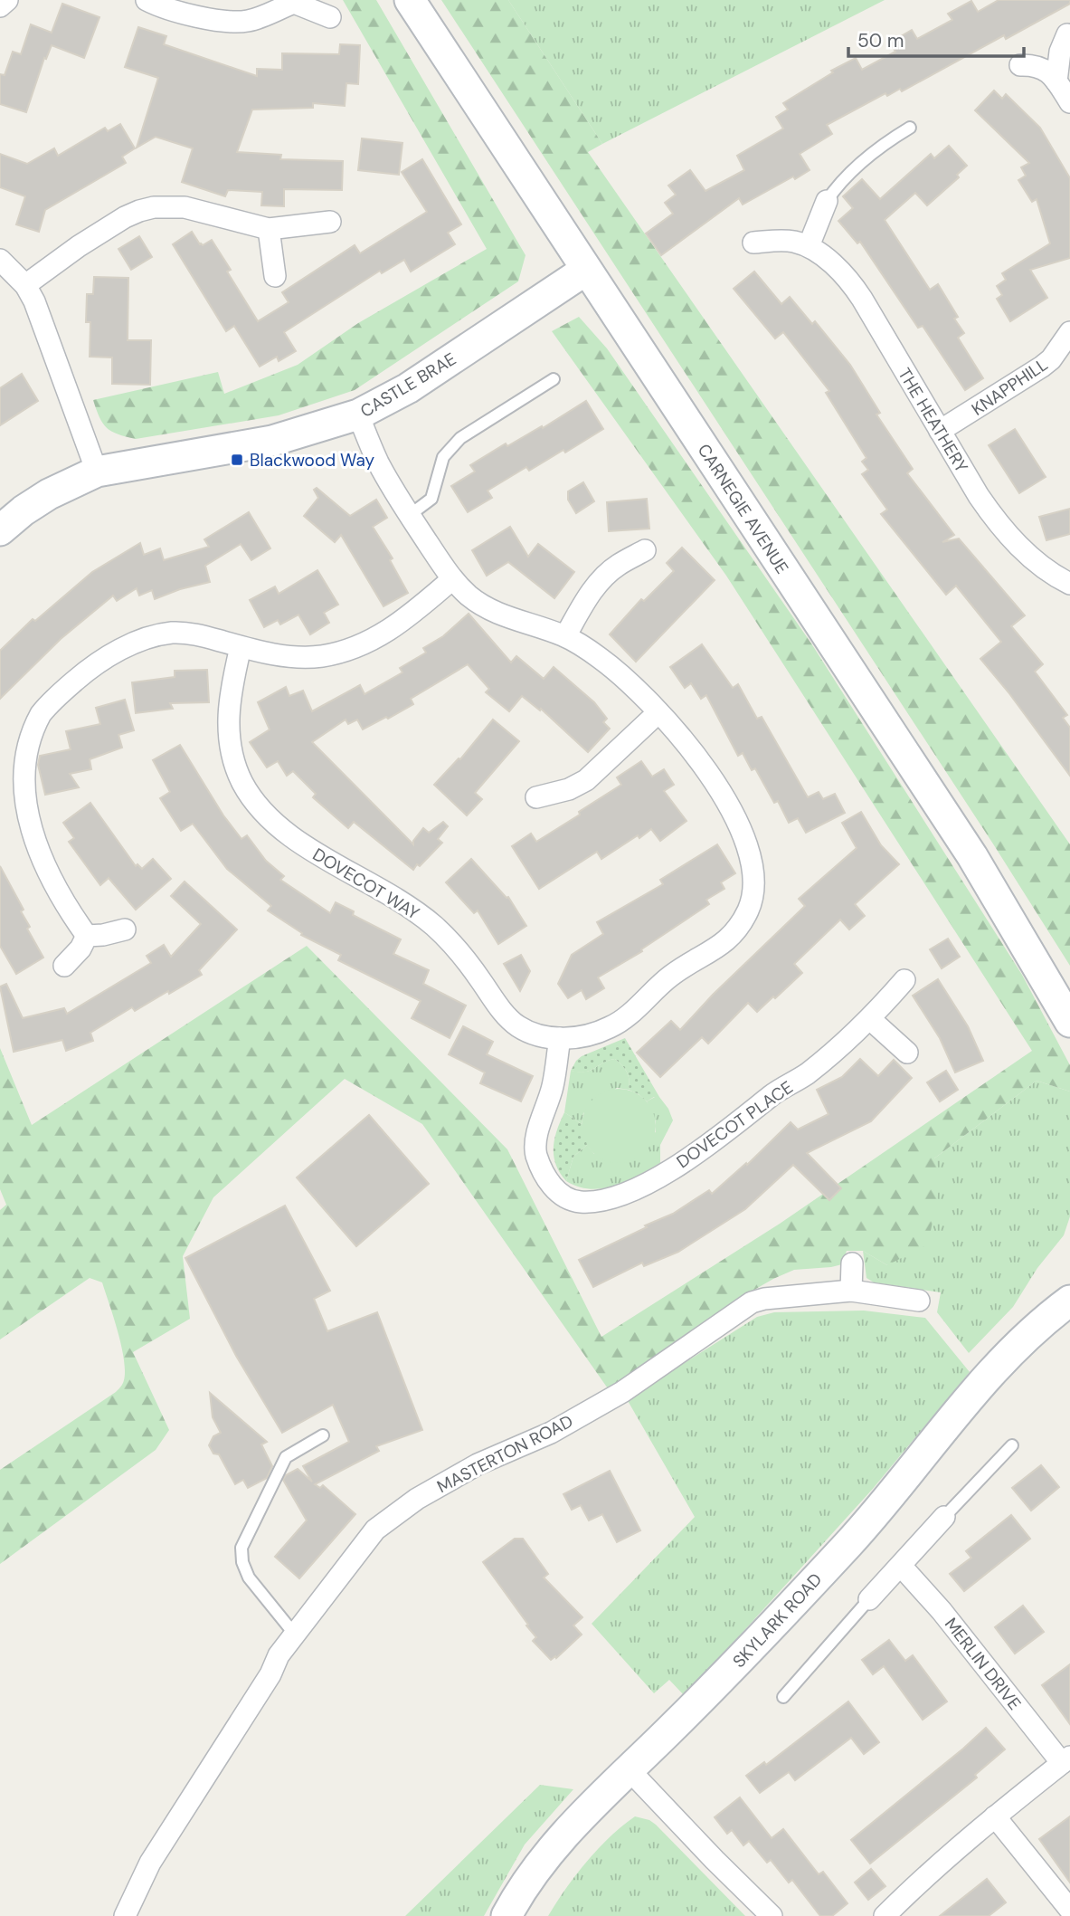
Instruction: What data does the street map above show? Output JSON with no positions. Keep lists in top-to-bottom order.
{
  "streets": {
    "street": [
      "CASTLE BRAE",
      "KNAPPHILL",
      "THE HEATHERY",
      "CARNEGIE AVENUE",
      "DOVECOT WAY",
      "DOVECOT PLACE",
      "MASTERTON ROAD",
      "SKYLARK ROAD",
      "MERLIN DRIVE"
    ]
  },
  "crossings": [
    ["CASTLE BRAE", "CARNEGIE AVENUE"],
    ["CASTLE BRAE", "DOVECOT WAY"],
    ["KNAPPHILL", "THE HEATHERY"],
    ["DOVECOT WAY", "DOVECOT PLACE"]
  ],
  "places": {
    "transit": ["Blackwood Way"]
  },
  "scale_bar": "50 m"
}
